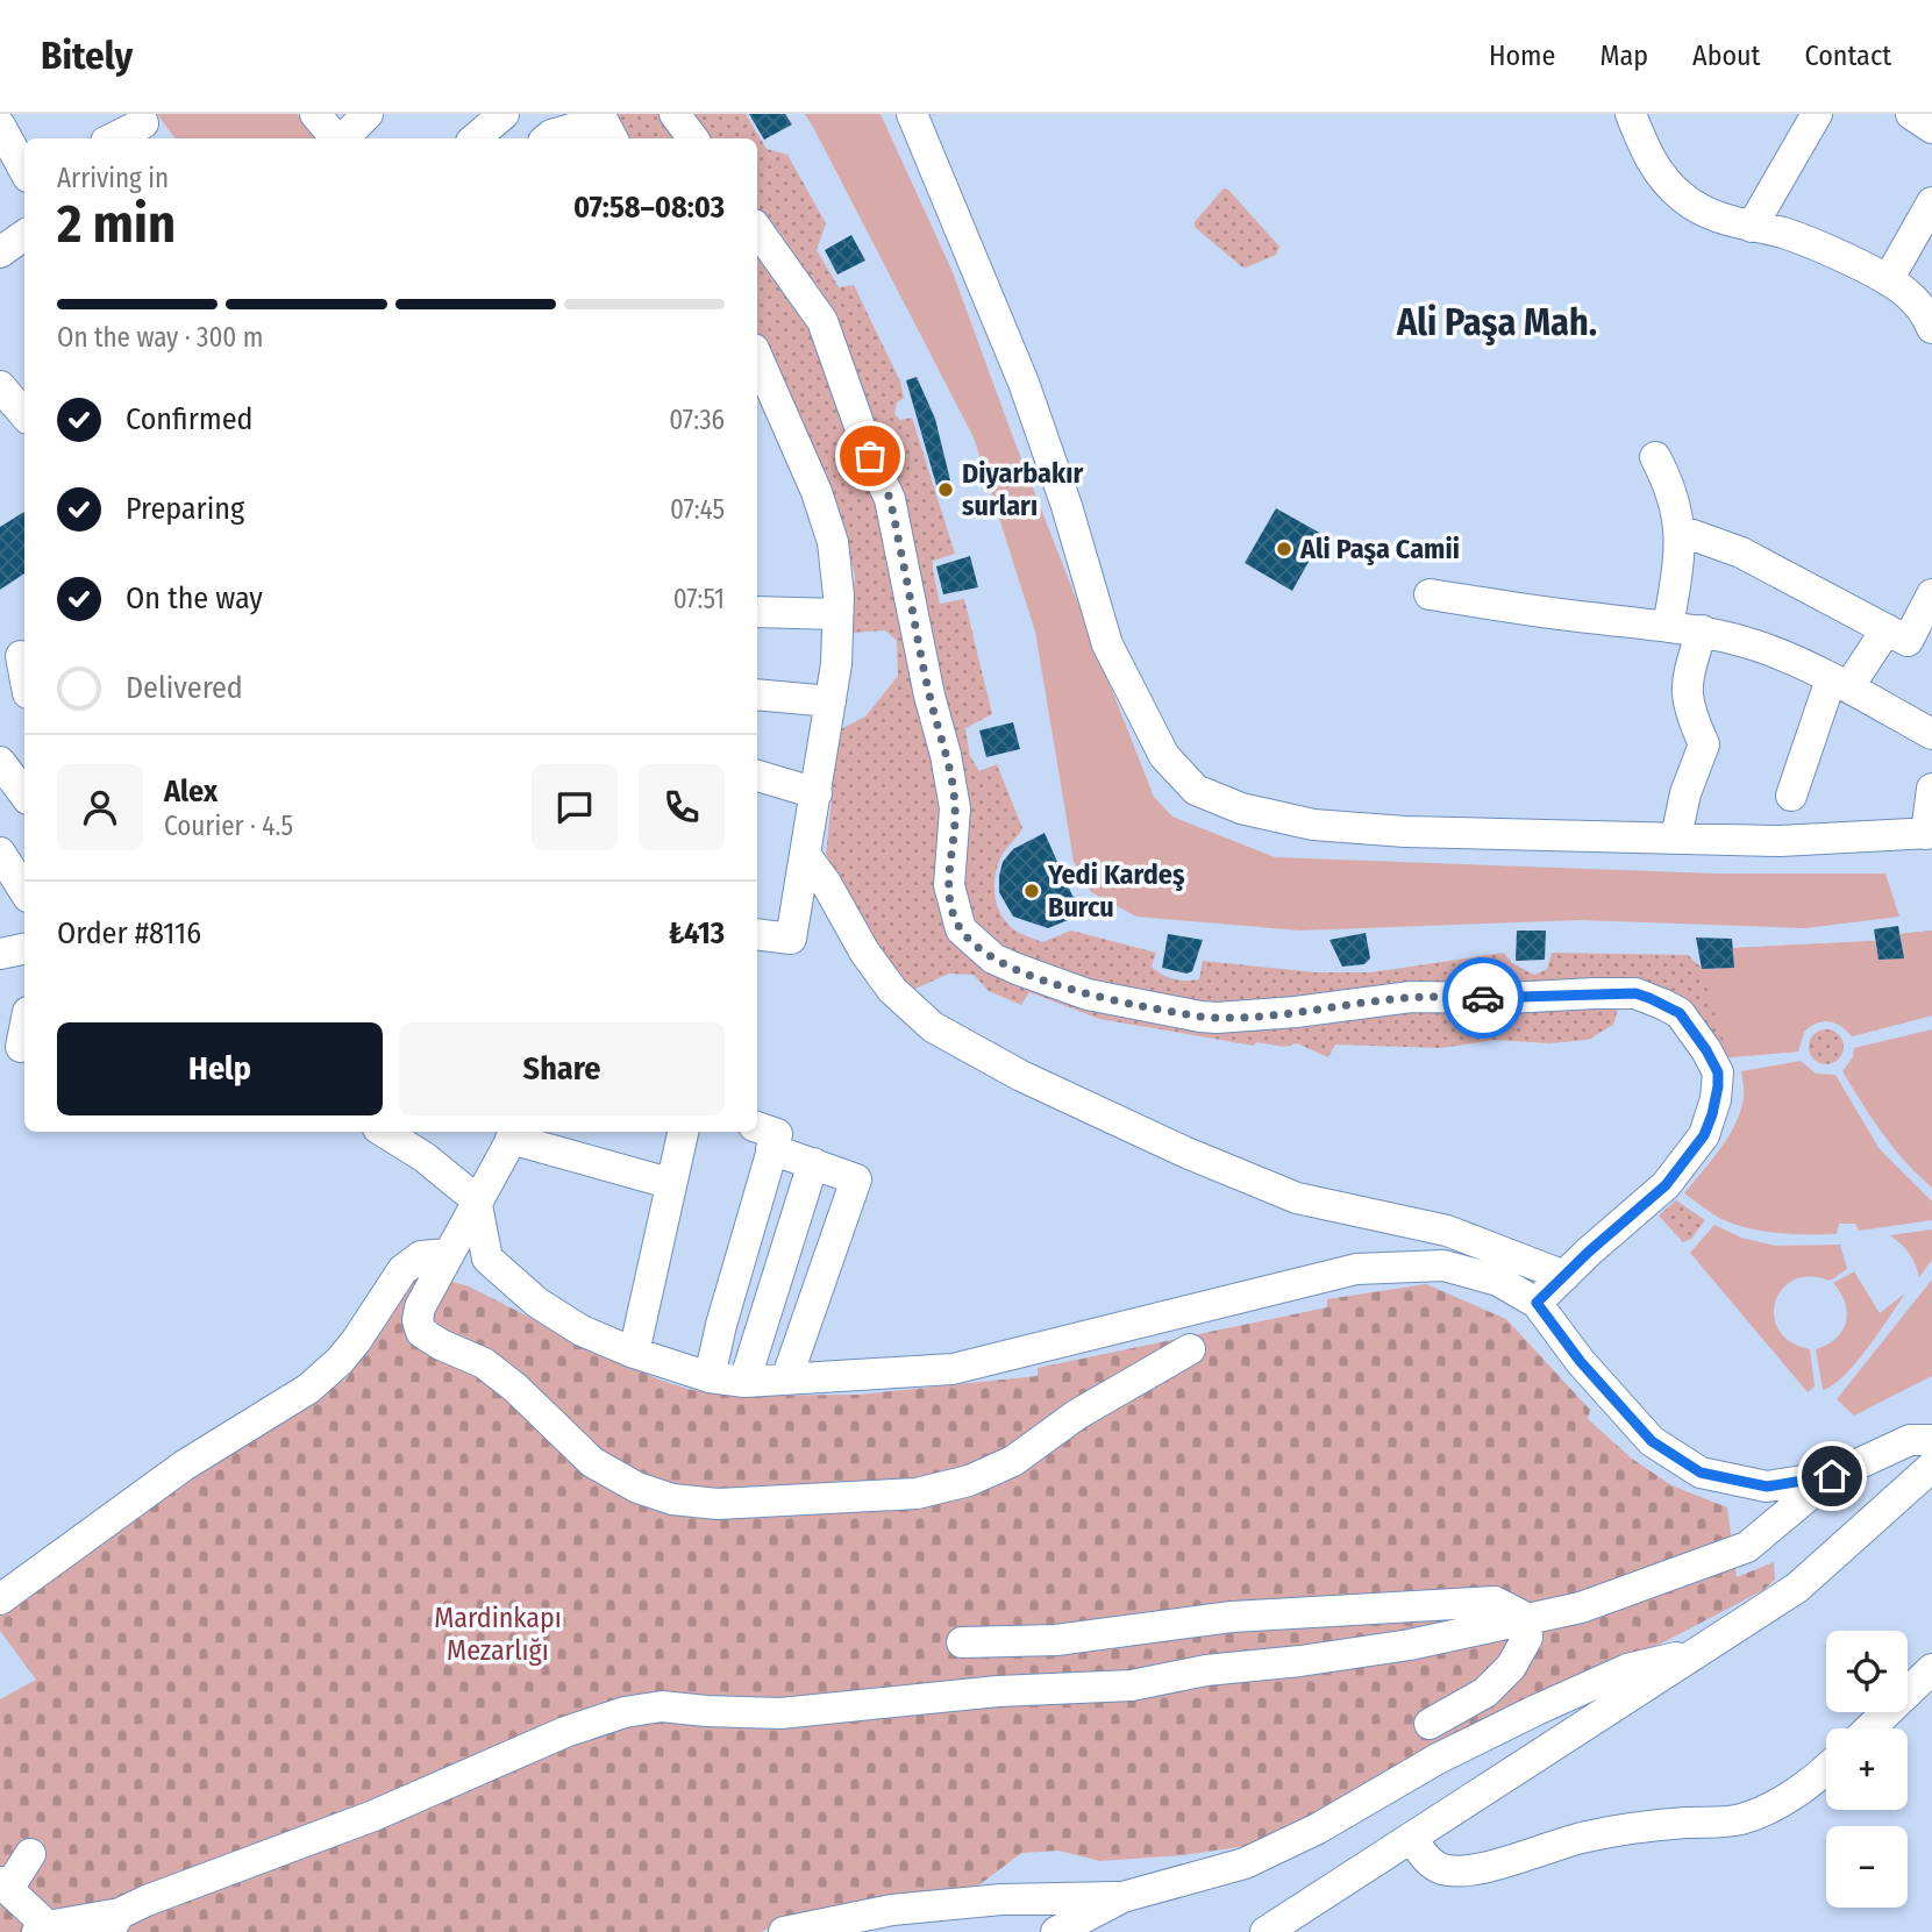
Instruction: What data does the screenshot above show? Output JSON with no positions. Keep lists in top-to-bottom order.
{
  "districts": ["Ali Paşa Mah."],
  "parks": ["Mardinkapı Mezarlığı"],
  "places": ["Diyarbakır surları", "Ali Paşa Camii", "Yedi Kardeş Burcu"],
  "page": {
    "header": "Bitely",
    "nav": [
      "Home",
      "Map",
      "About",
      "Contact"
    ],
    "heading": ["2 min", "Arriving in", "07:58–08:03"],
    "panel": [
      "Alex",
      "Courier · 4.5",
      "Order #8116",
      "₺413"
    ],
    "bar": "On the way · 300 m",
    "list": [
      ["Confirmed", "07:36"],
      ["Preparing", "07:45"],
      ["On the way", "07:51"],
      "Delivered"
    ],
    "buttons": ["Help", "Share"],
    "map_buttons": ["+", "−"]
  }
}
